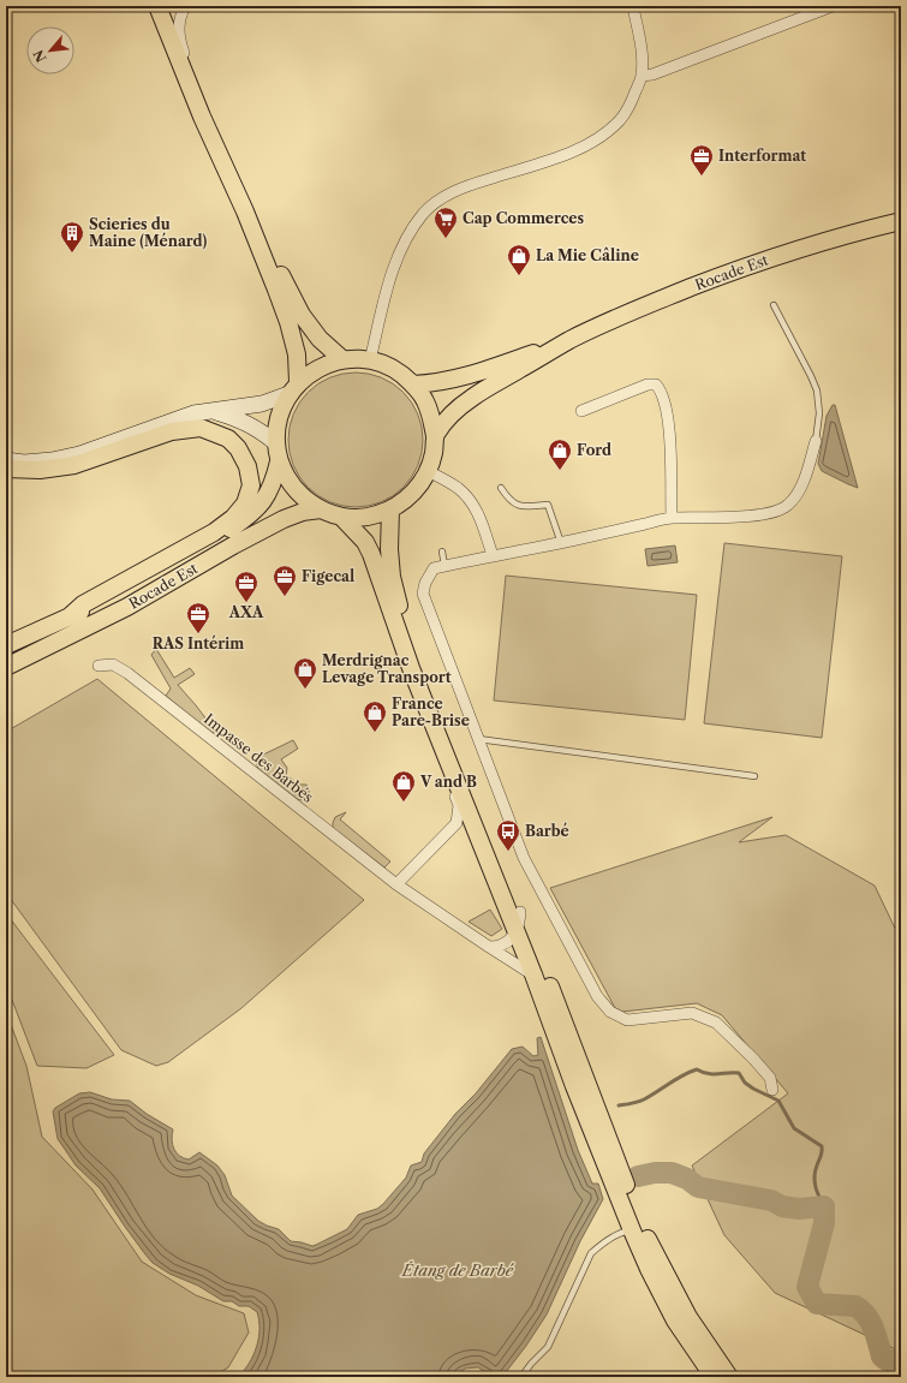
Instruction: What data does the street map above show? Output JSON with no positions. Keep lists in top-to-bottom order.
{
  "streets": {
    "main road": ["Rocade Est"],
    "street": ["Impasse des Barbés"]
  },
  "water": ["Étang de Barbé"],
  "places": {
    "office": [
      "Interformat",
      "Figecal",
      "AXA",
      "RAS Intérim"
    ],
    "supermarket": ["Cap Commerces"],
    "building": ["Scieries du Maine (Ménard)"],
    "shop": [
      "La Mie Câline",
      "Ford",
      "Merdrignac Levage Transport",
      "France Pare-Brise",
      "V and B"
    ],
    "bus stop": ["Barbé"]
  },
  "north": "bottom left"
}
